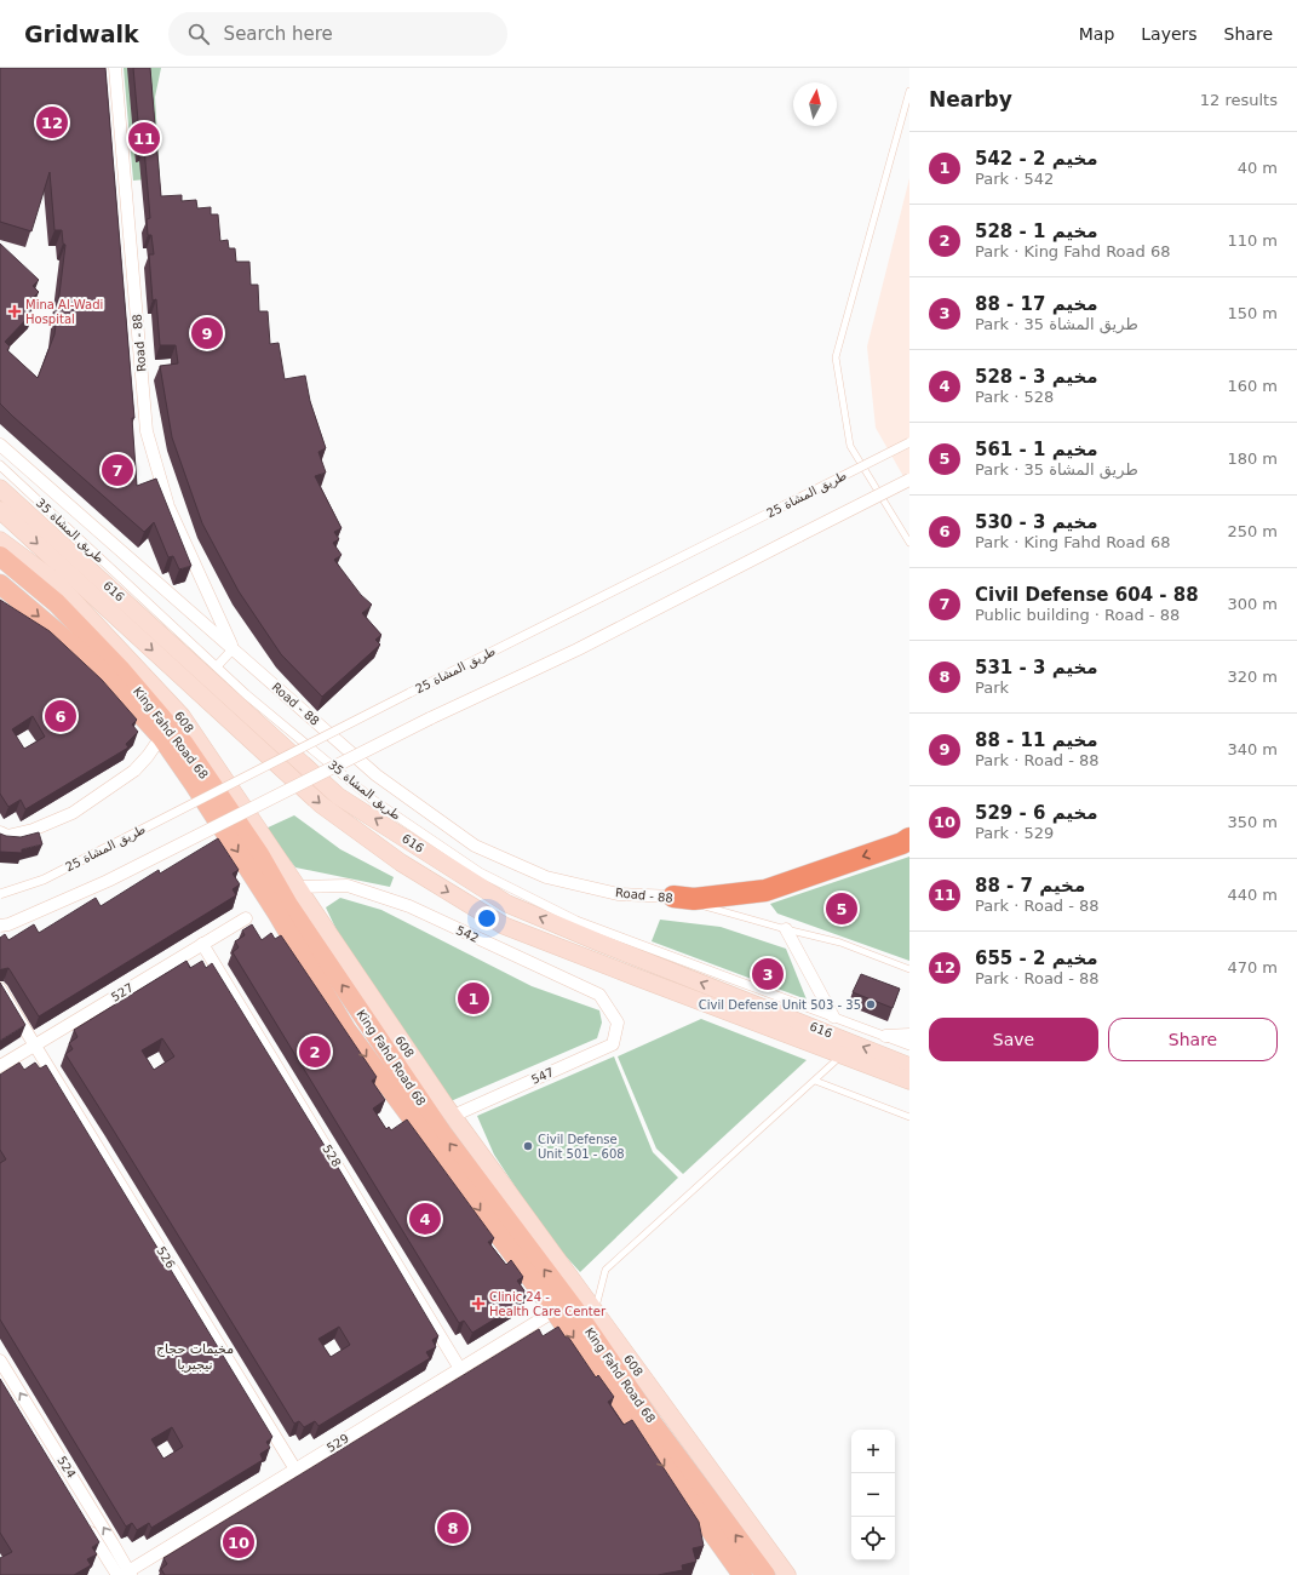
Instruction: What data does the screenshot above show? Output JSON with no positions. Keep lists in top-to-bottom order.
{
  "streets": {
    "main road": ["616", "608", "King Fahd Road 68"],
    "street": [
      "Road - 88",
      "طريق المشاة 25",
      "طريق المشاة 35",
      "542",
      "527",
      "547",
      "528",
      "526",
      "529",
      "524"
    ]
  },
  "crossings": [
    ["608", "542"],
    ["608", "547"],
    ["King Fahd Road 68", "529"],
    ["542", "547"],
    ["527", "528"],
    ["527", "526"],
    ["528", "529"],
    ["526", "529"],
    ["529", "524"]
  ],
  "one_way": ["524"],
  "districts": ["مخيمات حجاج نيجيريا"],
  "places": {
    "health": ["Mina Al-Wadi Hospital", "Clinic 24 - Health Care Center"],
    "other": ["Civil Defense Unit 503 - 35", "Civil Defense Unit 501 - 608"]
  },
  "north": "top",
  "page": {
    "header": "Gridwalk",
    "search": "Search here",
    "nav": ["Map", "Layers", "Share"],
    "heading": ["Nearby", "12 results"],
    "pins": [
      "12",
      "11",
      "9",
      "7",
      "6",
      "5",
      "3",
      "1",
      "2",
      "4",
      "8",
      "10"
    ],
    "list": [
      {
        "mark": "1",
        "name": "مخيم 2 - 542",
        "note": "Park · 542",
        "value": "40 m"
      },
      {
        "mark": "2",
        "name": "مخيم 1 - 528",
        "note": "Park · King Fahd Road 68",
        "value": "110 m"
      },
      {
        "mark": "3",
        "name": "مخيم 17 - 88",
        "note": "Park · طريق المشاة 35",
        "value": "150 m"
      },
      {
        "mark": "4",
        "name": "مخيم 3 - 528",
        "note": "Park · 528",
        "value": "160 m"
      },
      {
        "mark": "5",
        "name": "مخيم 1 - 561",
        "note": "Park · طريق المشاة 35",
        "value": "180 m"
      },
      {
        "mark": "6",
        "name": "مخيم 3 - 530",
        "note": "Park · King Fahd Road 68",
        "value": "250 m"
      },
      {
        "mark": "7",
        "name": "Civil Defense 604 - 88",
        "note": "Public building · Road - 88",
        "value": "300 m"
      },
      {
        "mark": "8",
        "name": "مخيم 3 - 531",
        "note": "Park",
        "value": "320 m"
      },
      {
        "mark": "9",
        "name": "مخيم 11 - 88",
        "note": "Park · Road - 88",
        "value": "340 m"
      },
      {
        "mark": "10",
        "name": "مخيم 6 - 529",
        "note": "Park · 529",
        "value": "350 m"
      },
      {
        "mark": "11",
        "name": "مخيم 7 - 88",
        "note": "Park · Road - 88",
        "value": "440 m"
      },
      {
        "mark": "12",
        "name": "مخيم 2 - 655",
        "note": "Park · Road - 88",
        "value": "470 m"
      }
    ],
    "buttons": ["Save", "Share"],
    "map_buttons": ["+", "−"]
  }
}
